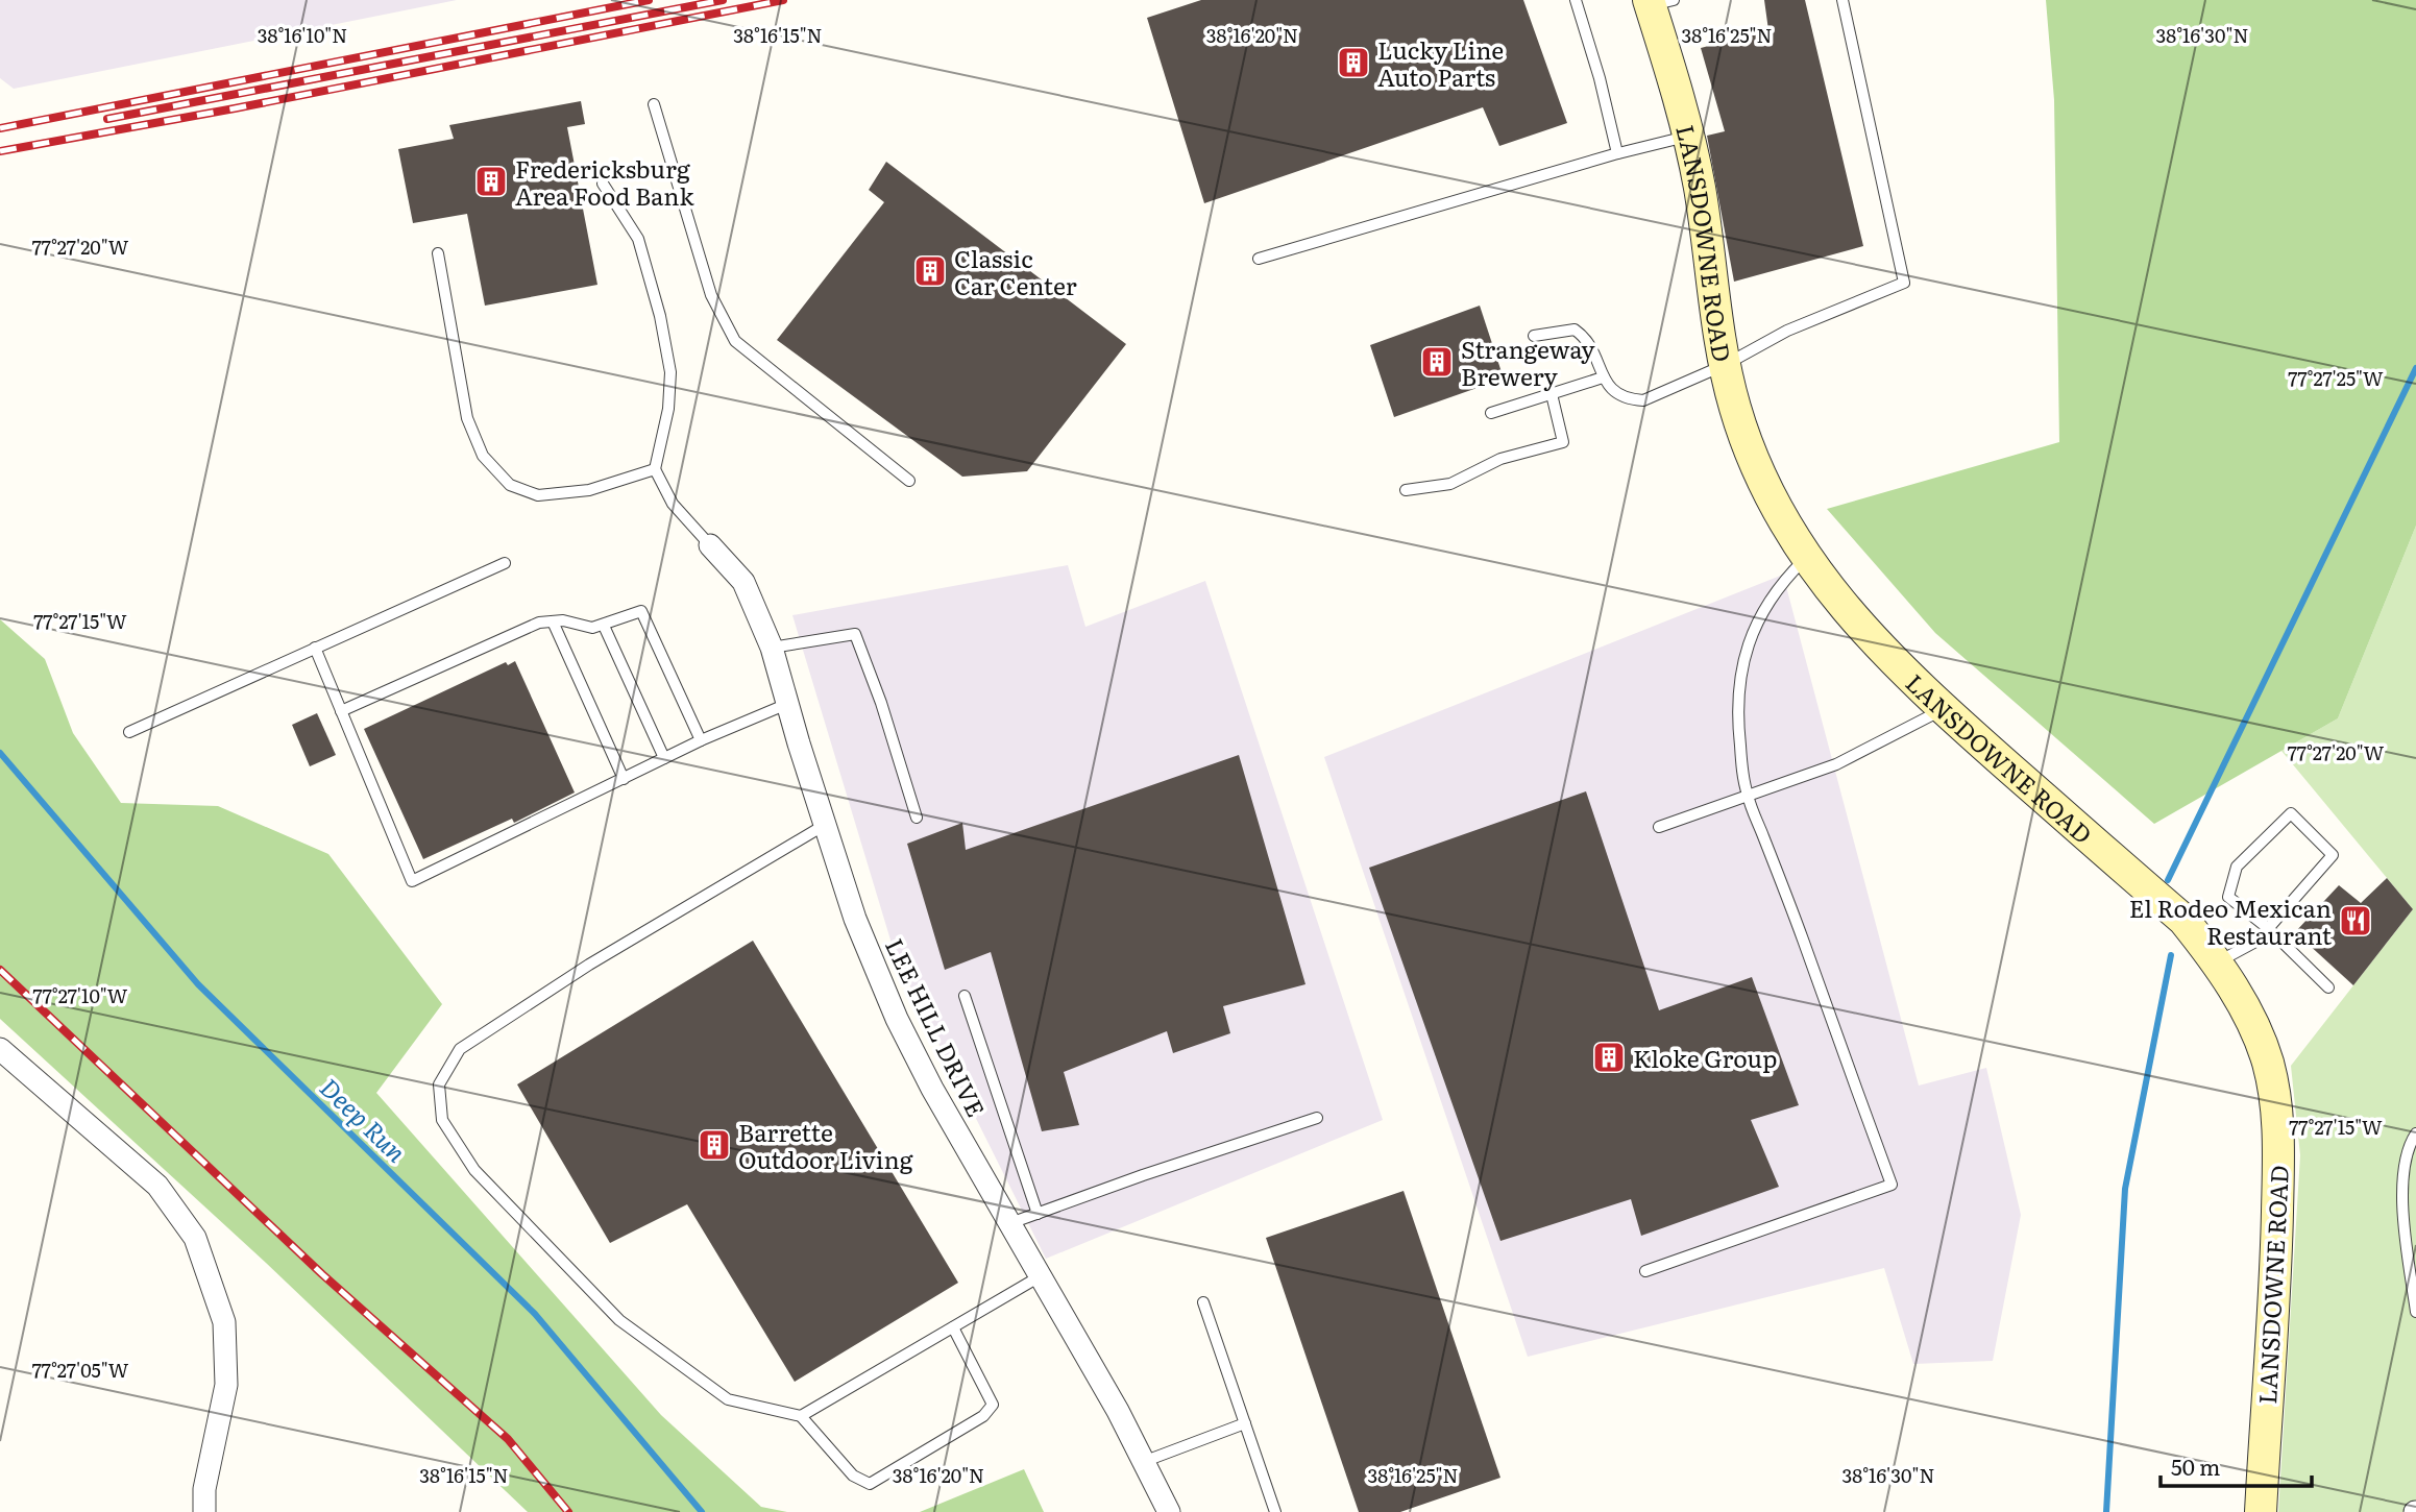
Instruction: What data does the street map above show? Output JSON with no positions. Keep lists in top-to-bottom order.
{
  "streets": {
    "main road": ["LANSDOWNE ROAD"],
    "street": ["LEE HILL DRIVE"]
  },
  "water": ["Deep Run"],
  "places": {
    "building": [
      "Lucky Line Auto Parts",
      "Fredericksburg Area Food Bank",
      "Classic Car Center",
      "Strangeway Brewery",
      "Kloke Group",
      "Barrette Outdoor Living"
    ],
    "restaurant": ["El Rodeo Mexican Restaurant"]
  },
  "scale_bar": "50 m",
  "coordinates": [
    "38°16'10\"N",
    "38°16'15\"N",
    "38°16'20\"N",
    "38°16'25\"N",
    "38°16'30\"N",
    "77°27'20\"W",
    "77°27'25\"W",
    "77°27'15\"W",
    "77°27'10\"W",
    "77°27'05\"W"
  ]
}
